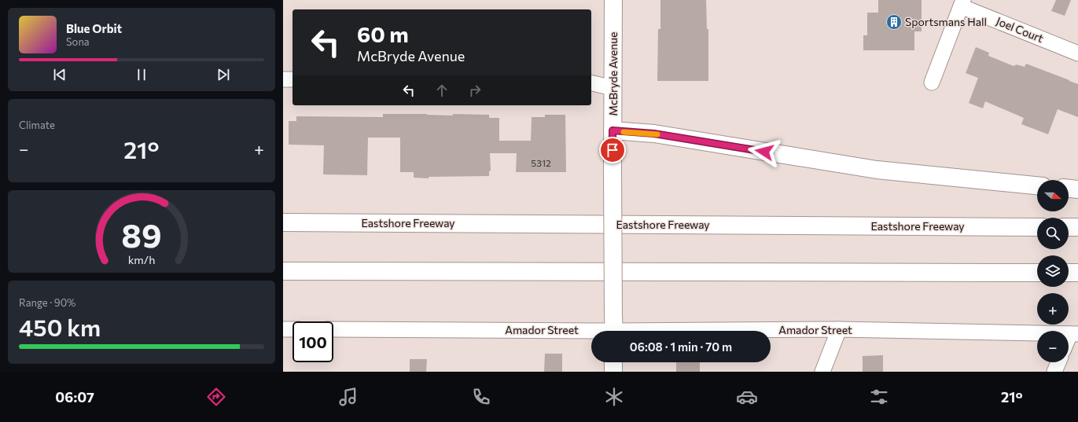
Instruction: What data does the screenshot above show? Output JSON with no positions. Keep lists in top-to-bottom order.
{
  "streets": {
    "main road": ["McBryde Avenue", "Eastshore Freeway"],
    "street": ["Joel Court", "Amador Street"]
  },
  "crossings": [
    ["McBryde Avenue", "Amador Street"]
  ],
  "places": {
    "building": ["Sportsmans Hall"]
  },
  "house_numbers": ["5312"],
  "north": "right",
  "page": {
    "turn": ["60 m", "McBryde Avenue"],
    "song": ["Blue Orbit", "Sona"],
    "tile": [
      "Climate",
      ["Range · 90%", "450 km"]
    ],
    "heat": ["−", "21°", "+"],
    "map_buttons": ["+", "−"],
    "limit": "100",
    "trip": "06:08 · 1 min · 70 m",
    "tabs": ["06:07", "21°"],
    "gauge": ["89", "km/h"]
  }
}
